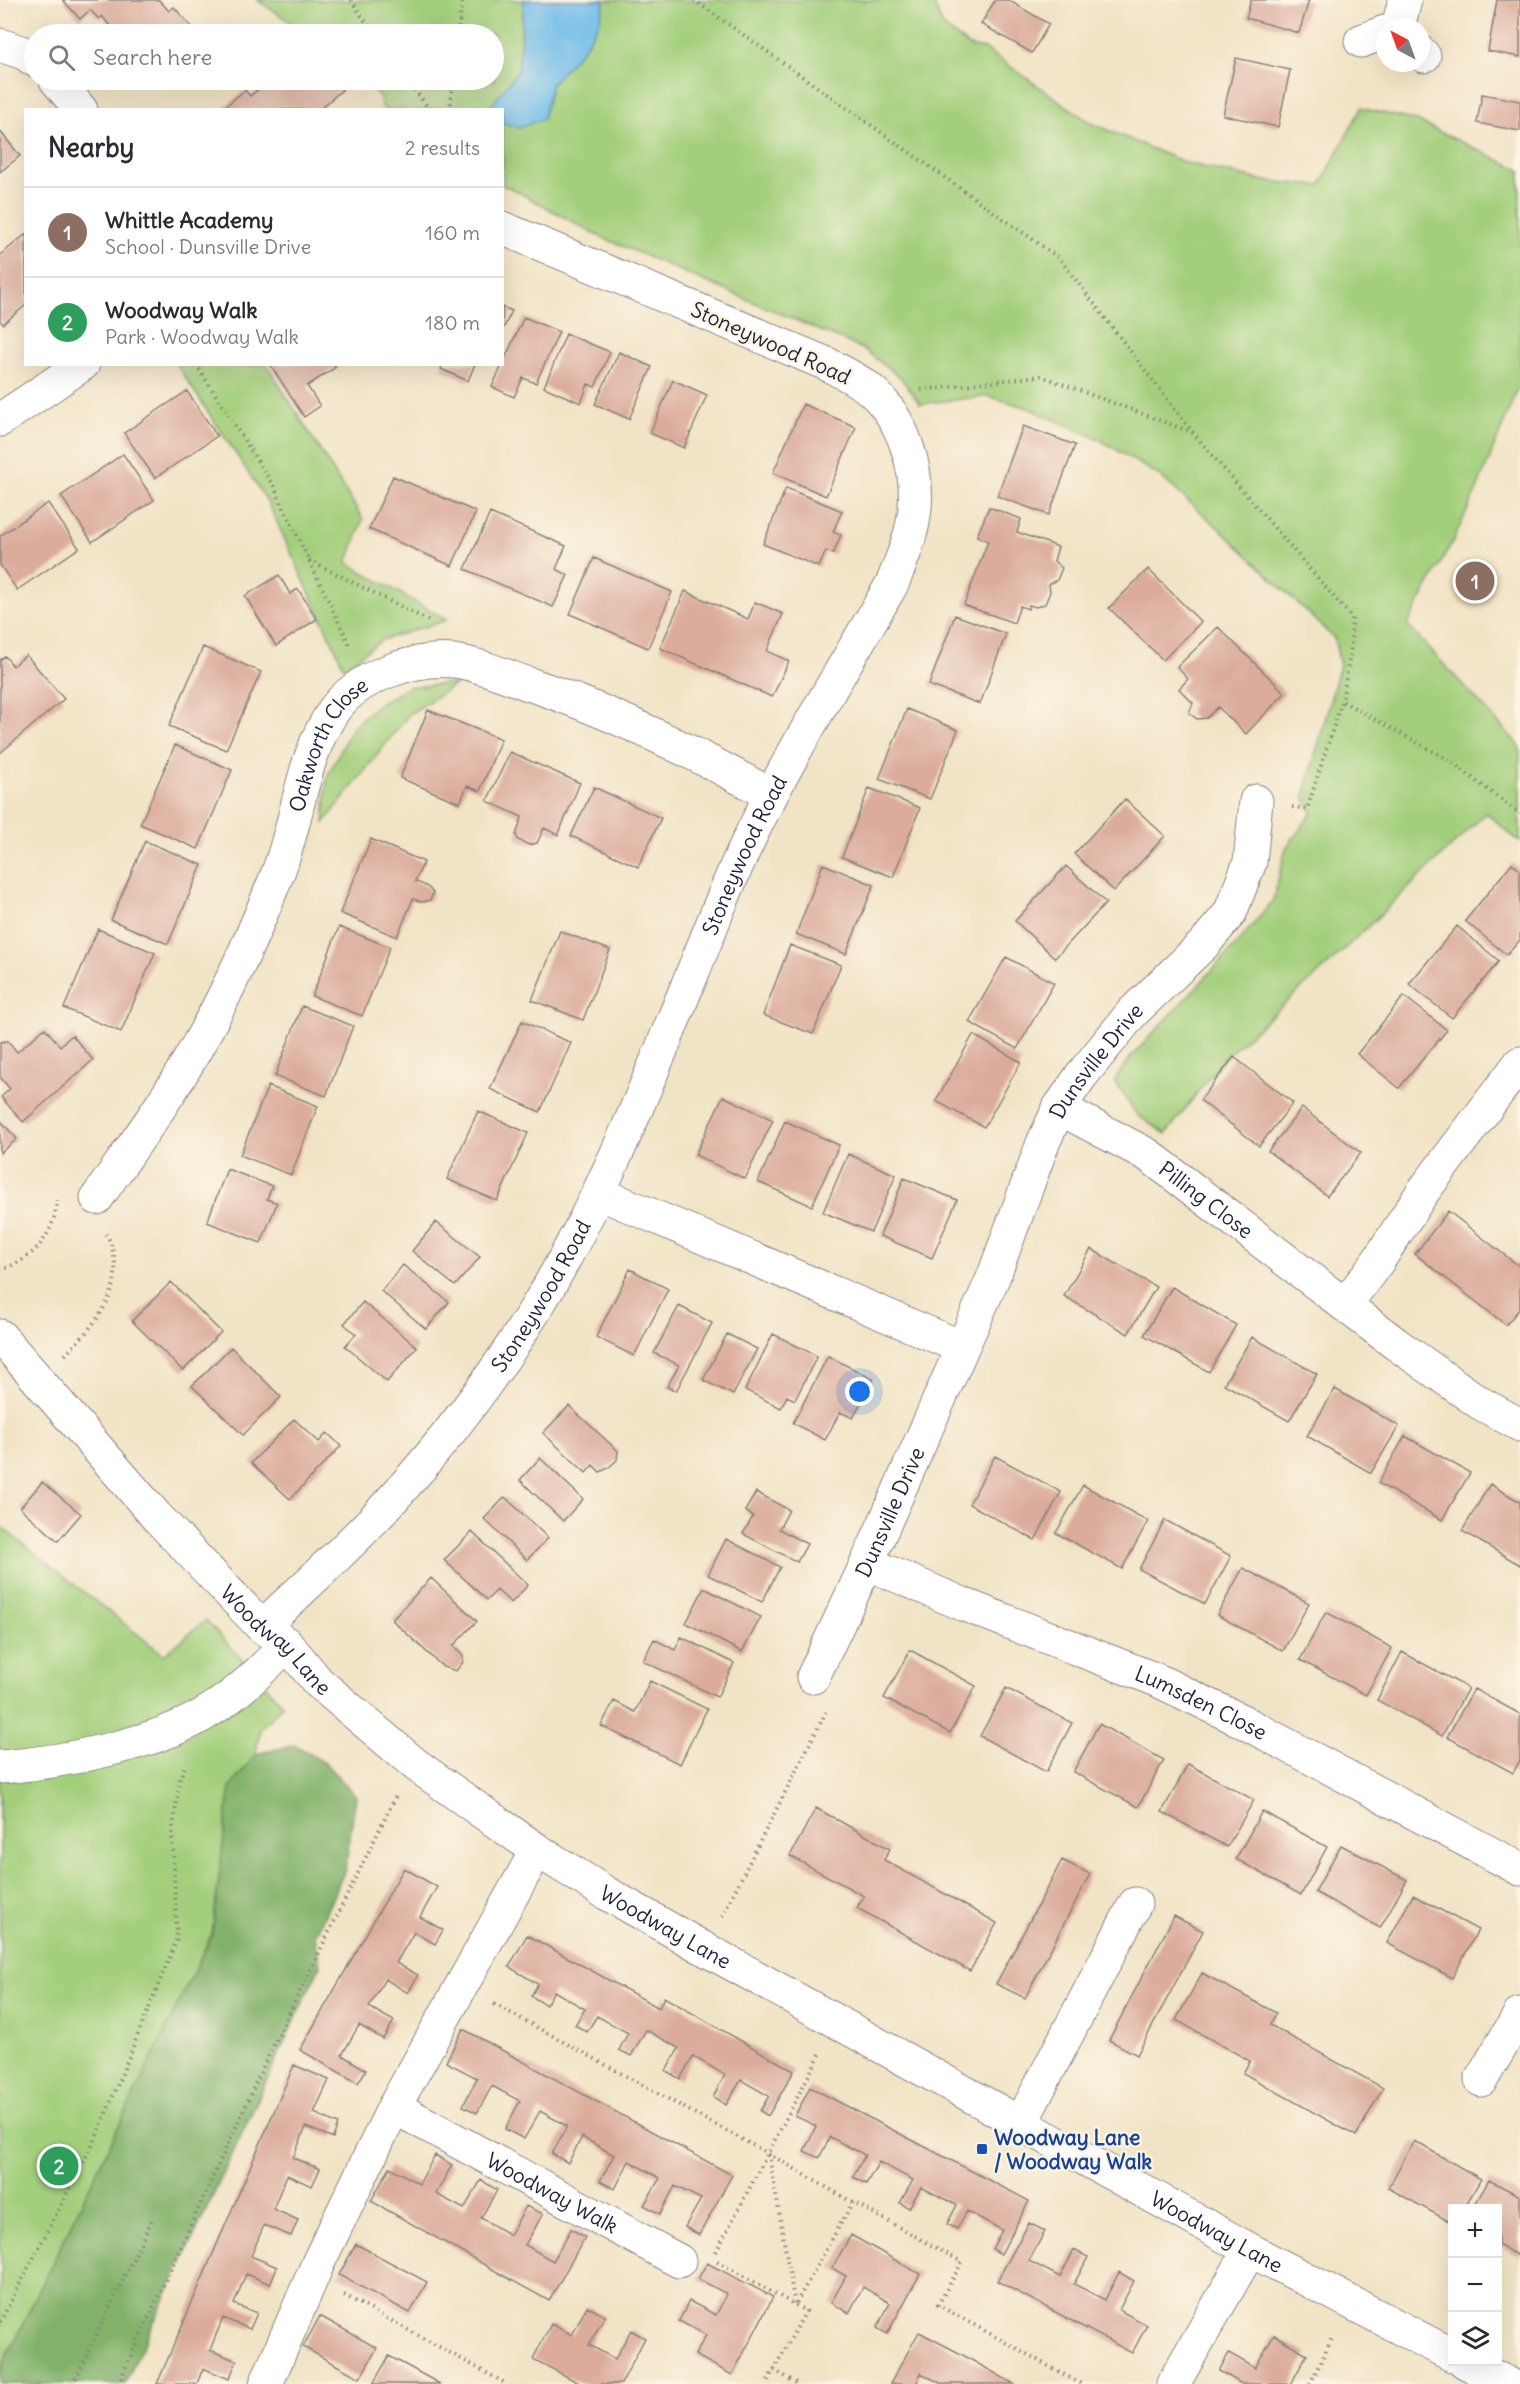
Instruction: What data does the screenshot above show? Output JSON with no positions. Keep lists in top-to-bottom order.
{
  "streets": {
    "street": [
      "Stoneywood Road",
      "Oakworth Close",
      "Dunsville Drive",
      "Pilling Close",
      "Woodway Lane",
      "Lumsden Close",
      "Woodway Walk"
    ]
  },
  "crossings": [
    ["Stoneywood Road", "Oakworth Close"],
    ["Stoneywood Road", "Woodway Lane"],
    ["Dunsville Drive", "Pilling Close"],
    ["Dunsville Drive", "Lumsden Close"]
  ],
  "places": {
    "transit": ["Woodway Lane / Woodway Walk"]
  },
  "north": "top left",
  "page": {
    "search": "Search here",
    "heading": ["Nearby", "2 results"],
    "list": [
      {
        "mark": "1",
        "name": "Whittle Academy",
        "note": "School · Dunsville Drive",
        "value": "160 m"
      },
      {
        "mark": "2",
        "name": "Woodway Walk",
        "note": "Park · Woodway Walk",
        "value": "180 m"
      }
    ],
    "pins": ["1", "2"],
    "map_buttons": ["+", "−"]
  }
}
